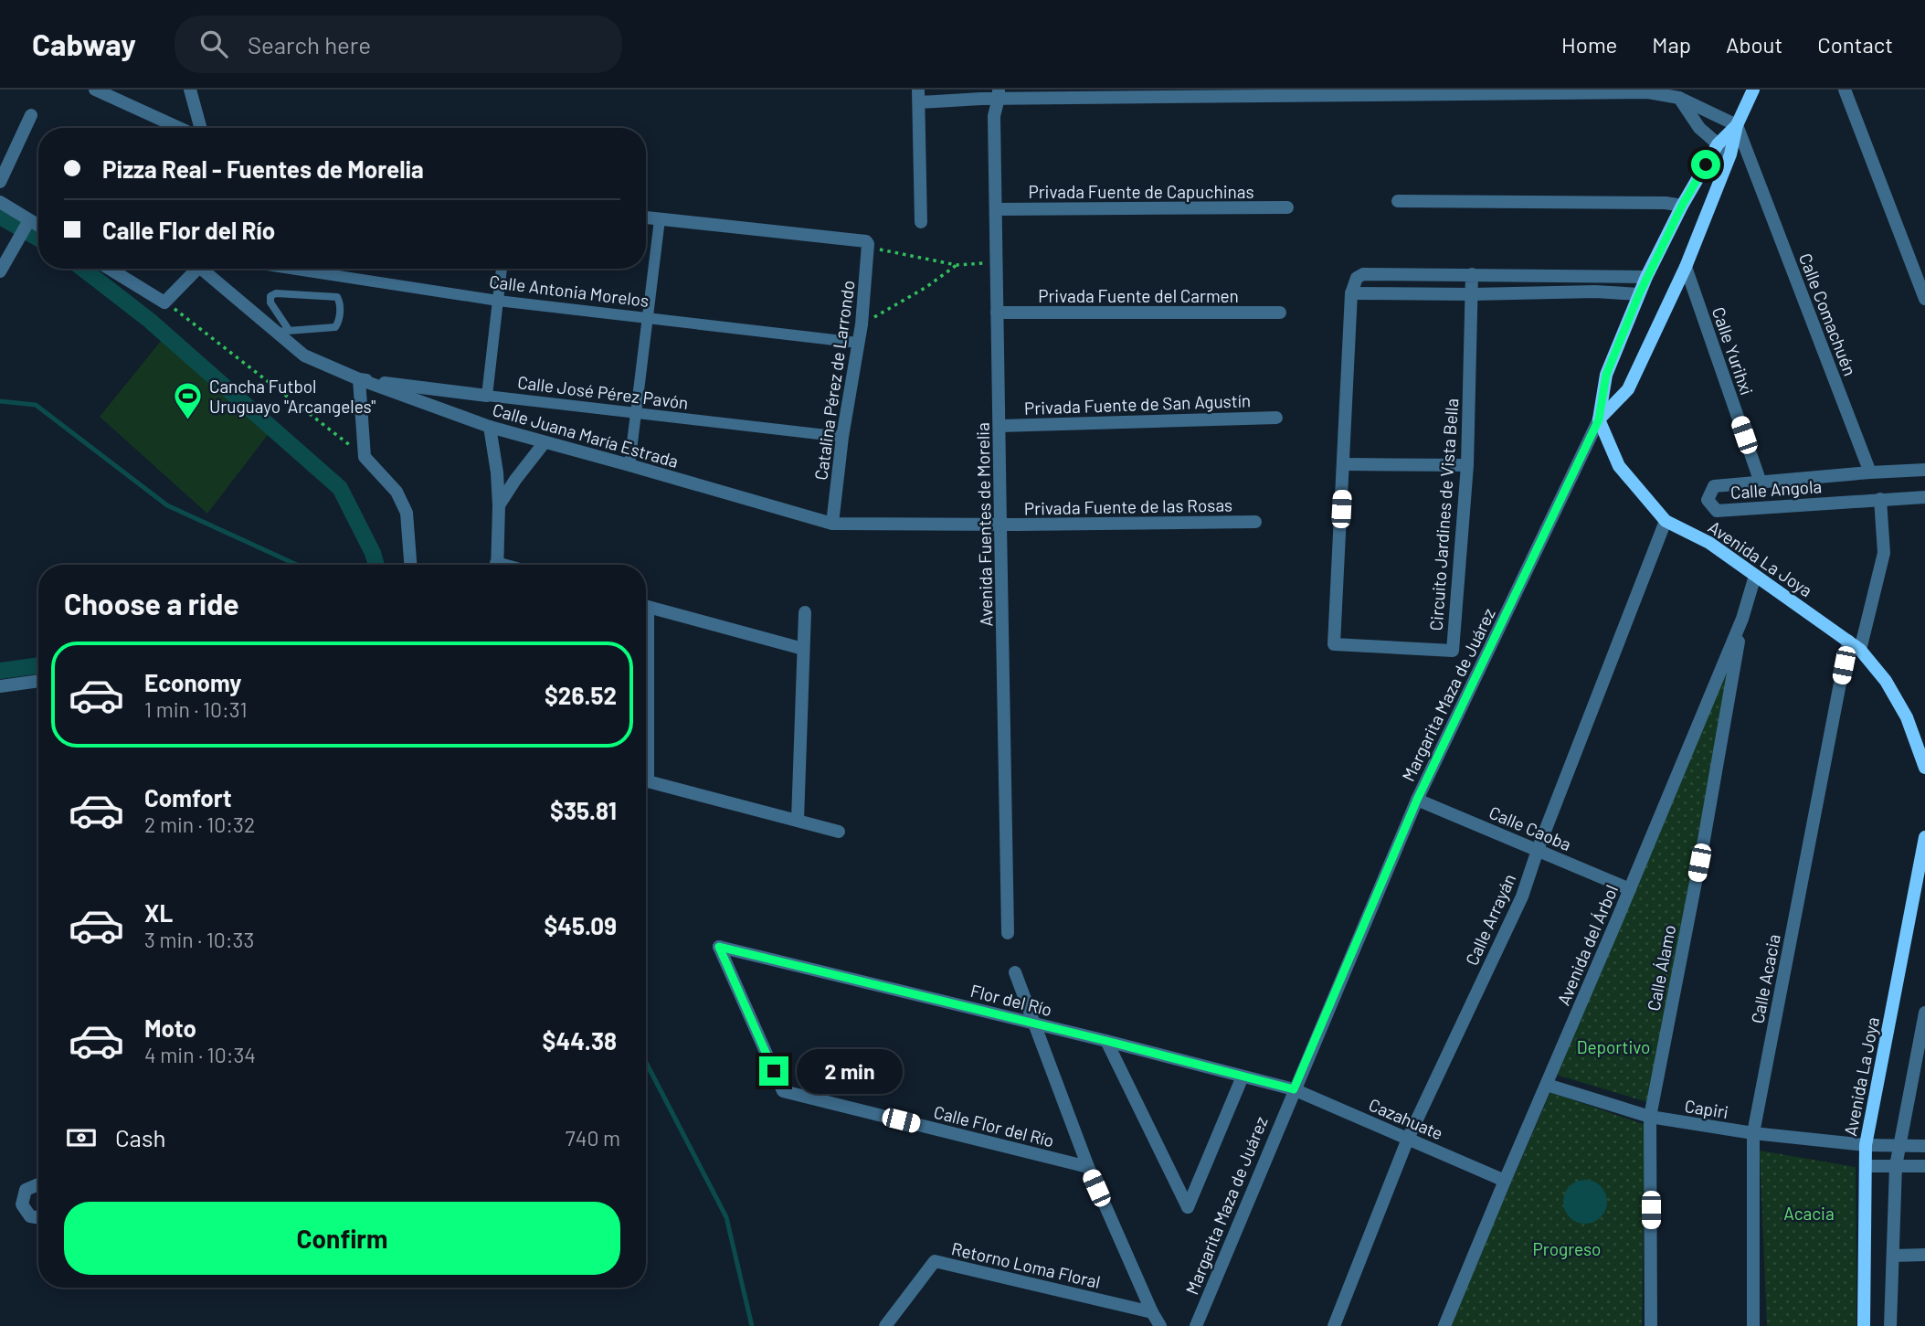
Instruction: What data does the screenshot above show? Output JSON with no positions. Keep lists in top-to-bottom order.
{
  "streets": {
    "main road": ["Avenida La Joya", "Margarita Maza de Juárez"],
    "street": [
      "Privada Fuente de Capuchinas",
      "Calle Antonia Morelos",
      "Privada Fuente del Carmen",
      "Calle Comachuén",
      "Calle Yurihxi",
      "Catalina Pérez de Larrondo",
      "Calle José Pérez Pavón",
      "Privada Fuente de San Agustín",
      "Calle Juana María Estrada",
      "Calle Angola",
      "Privada Fuente de las Rosas",
      "Circuito Jardines de Vista Bella",
      "Avenida Fuentes de Morelia",
      "Calle Caoba",
      "Calle Arrayán",
      "Avenida del Árbol",
      "Calle Álamo",
      "Calle Acacia",
      "Flor del Río",
      "Capiri",
      "Cazahuate",
      "Calle Flor del Río",
      "Retorno Loma Floral"
    ]
  },
  "crossings": [
    ["Privada Fuente de Capuchinas", "Avenida Fuentes de Morelia"],
    ["Calle Antonia Morelos", "Catalina Pérez de Larrondo"],
    ["Privada Fuente del Carmen", "Avenida Fuentes de Morelia"],
    ["Calle Comachuén", "Calle Angola"],
    ["Calle Comachuén", "Margarita Maza de Juárez"],
    ["Calle Yurihxi", "Calle Angola"],
    ["Calle Yurihxi", "Margarita Maza de Juárez"],
    ["Catalina Pérez de Larrondo", "Calle José Pérez Pavón"],
    ["Catalina Pérez de Larrondo", "Calle Juana María Estrada"],
    ["Calle José Pérez Pavón", "Calle Juana María Estrada"],
    ["Privada Fuente de San Agustín", "Avenida Fuentes de Morelia"],
    ["Calle Juana María Estrada", "Privada Fuente de las Rosas"],
    ["Calle Juana María Estrada", "Avenida Fuentes de Morelia"],
    ["Privada Fuente de las Rosas", "Avenida Fuentes de Morelia"],
    ["Avenida La Joya", "Margarita Maza de Juárez"],
    ["Avenida La Joya", "Calle Arrayán"],
    ["Avenida La Joya", "Avenida del Árbol"],
    ["Avenida La Joya", "Calle Acacia"],
    ["Avenida La Joya", "Capiri"],
    ["Margarita Maza de Juárez", "Calle Caoba"],
    ["Margarita Maza de Juárez", "Flor del Río"],
    ["Margarita Maza de Juárez", "Cazahuate"],
    ["Calle Caoba", "Calle Arrayán"],
    ["Calle Caoba", "Avenida del Árbol"],
    ["Calle Arrayán", "Cazahuate"],
    ["Avenida del Árbol", "Calle Álamo"],
    ["Avenida del Árbol", "Capiri"],
    ["Avenida del Árbol", "Cazahuate"],
    ["Calle Álamo", "Capiri"],
    ["Calle Acacia", "Capiri"],
    ["Flor del Río", "Cazahuate"],
    ["Flor del Río", "Calle Flor del Río"]
  ],
  "parks": ["Deportivo", "Acacia", "Progreso"],
  "places": {
    "sports": ["Cancha Futbol Uruguayo \"Arcangeles\""]
  },
  "page": {
    "header": "Cabway",
    "search": "Search here",
    "nav": [
      "Home",
      "Map",
      "About",
      "Contact"
    ],
    "banner": ["Pizza Real - Fuentes de Morelia", "Calle Flor del Río"],
    "heading": "Choose a ride",
    "list": [
      {
        "name": "Economy",
        "note": "1 min · 10:31",
        "value": "$26.52"
      },
      {
        "name": "Comfort",
        "note": "2 min · 10:32",
        "value": "$35.81"
      },
      {
        "name": "XL",
        "note": "3 min · 10:33",
        "value": "$45.09"
      },
      {
        "name": "Moto",
        "note": "4 min · 10:34",
        "value": "$44.38"
      }
    ],
    "bubble": "2 min",
    "pay": ["Cash", "740 m"],
    "buttons": "Confirm"
  }
}
